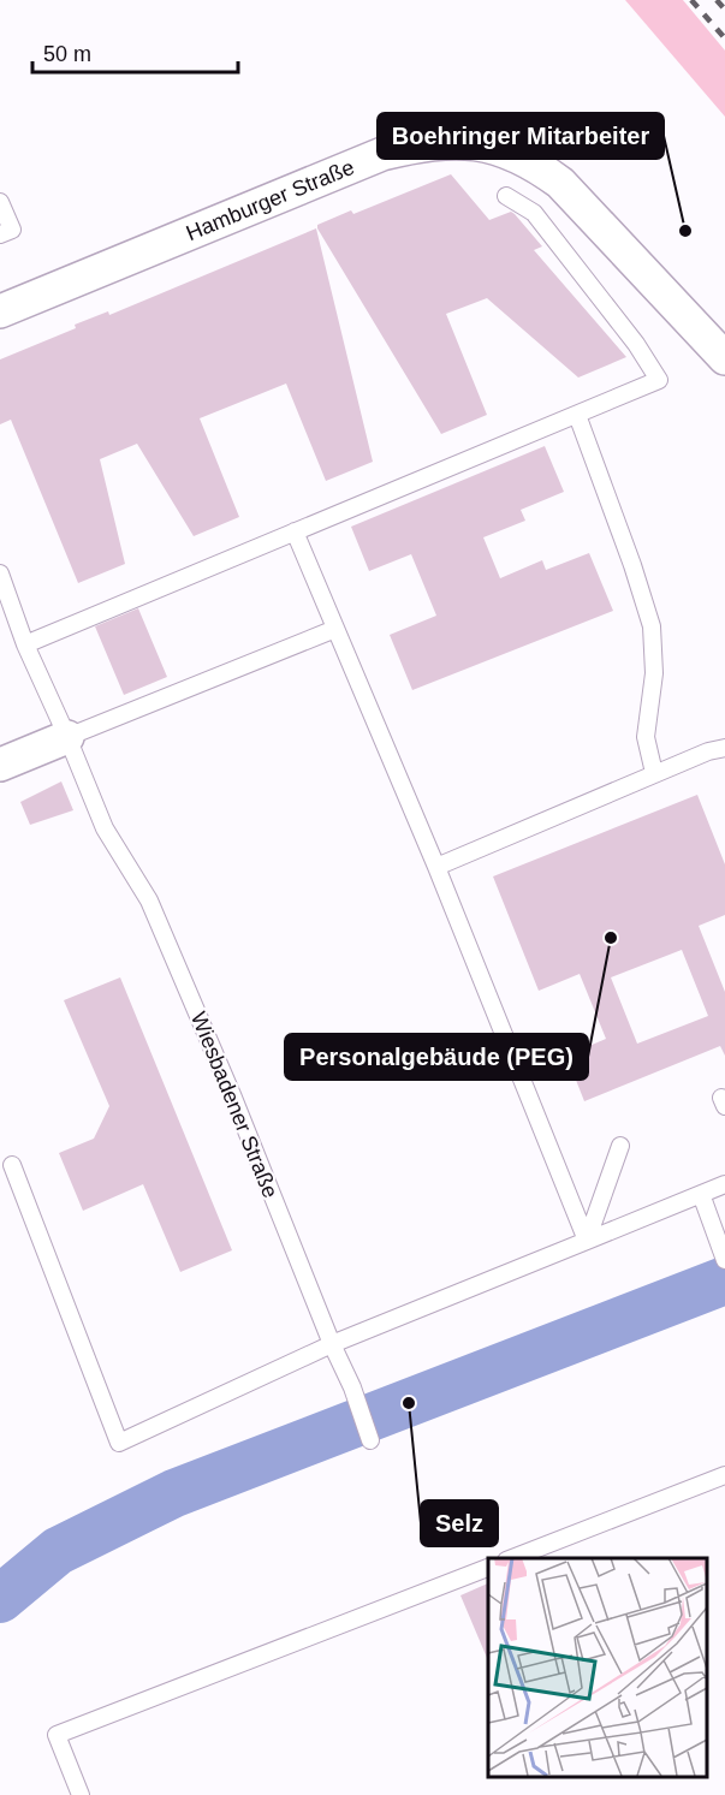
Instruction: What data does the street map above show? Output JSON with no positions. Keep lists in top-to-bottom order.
{
  "streets": {
    "street": ["Hamburger Straße"],
    "lane": ["Wiesbadener Straße"]
  },
  "places": ["Boehringer Mitarbeiter", "Personalgebäude (PEG)", "Selz"],
  "scale_bar": "50 m"
}
